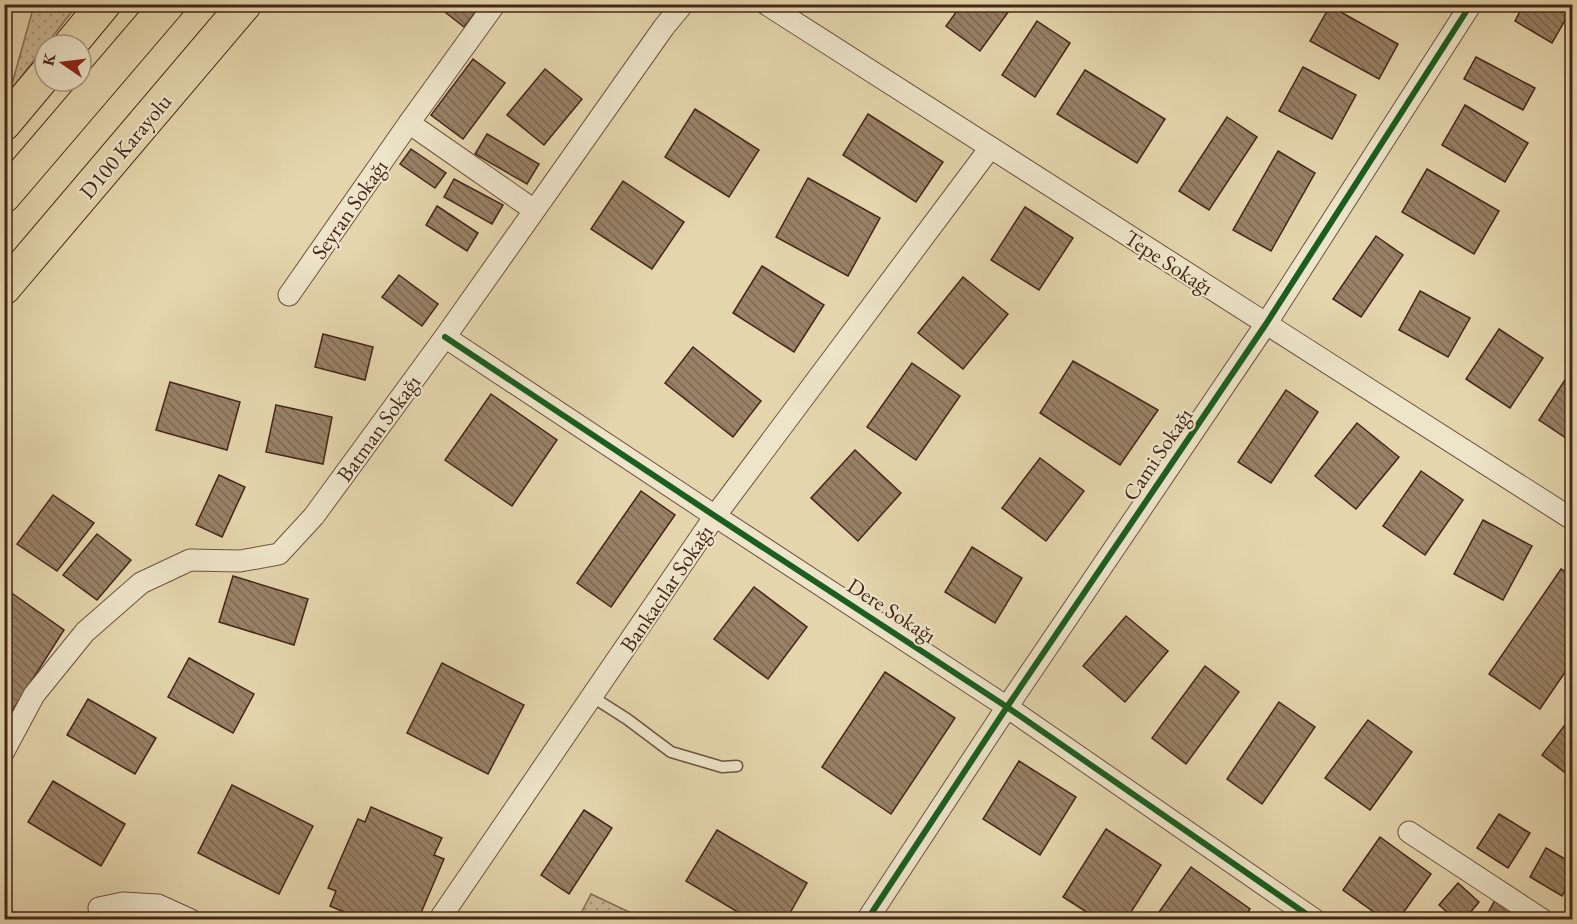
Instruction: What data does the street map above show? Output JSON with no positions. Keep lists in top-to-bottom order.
{
  "streets": {
    "highway": ["D100 Karayolu"],
    "street": [
      "Seyran Sokağı",
      "Tepe Sokağı",
      "Batman Sokağı",
      "Cami Sokağı",
      "Bankacılar Sokağı",
      "Dere Sokağı"
    ]
  },
  "crossings": [
    ["Tepe Sokağı", "Cami Sokağı"],
    ["Tepe Sokağı", "Bankacılar Sokağı"],
    ["Batman Sokağı", "Dere Sokağı"],
    ["Cami Sokağı", "Dere Sokağı"],
    ["Bankacılar Sokağı", "Dere Sokağı"]
  ],
  "north": "left"
}
